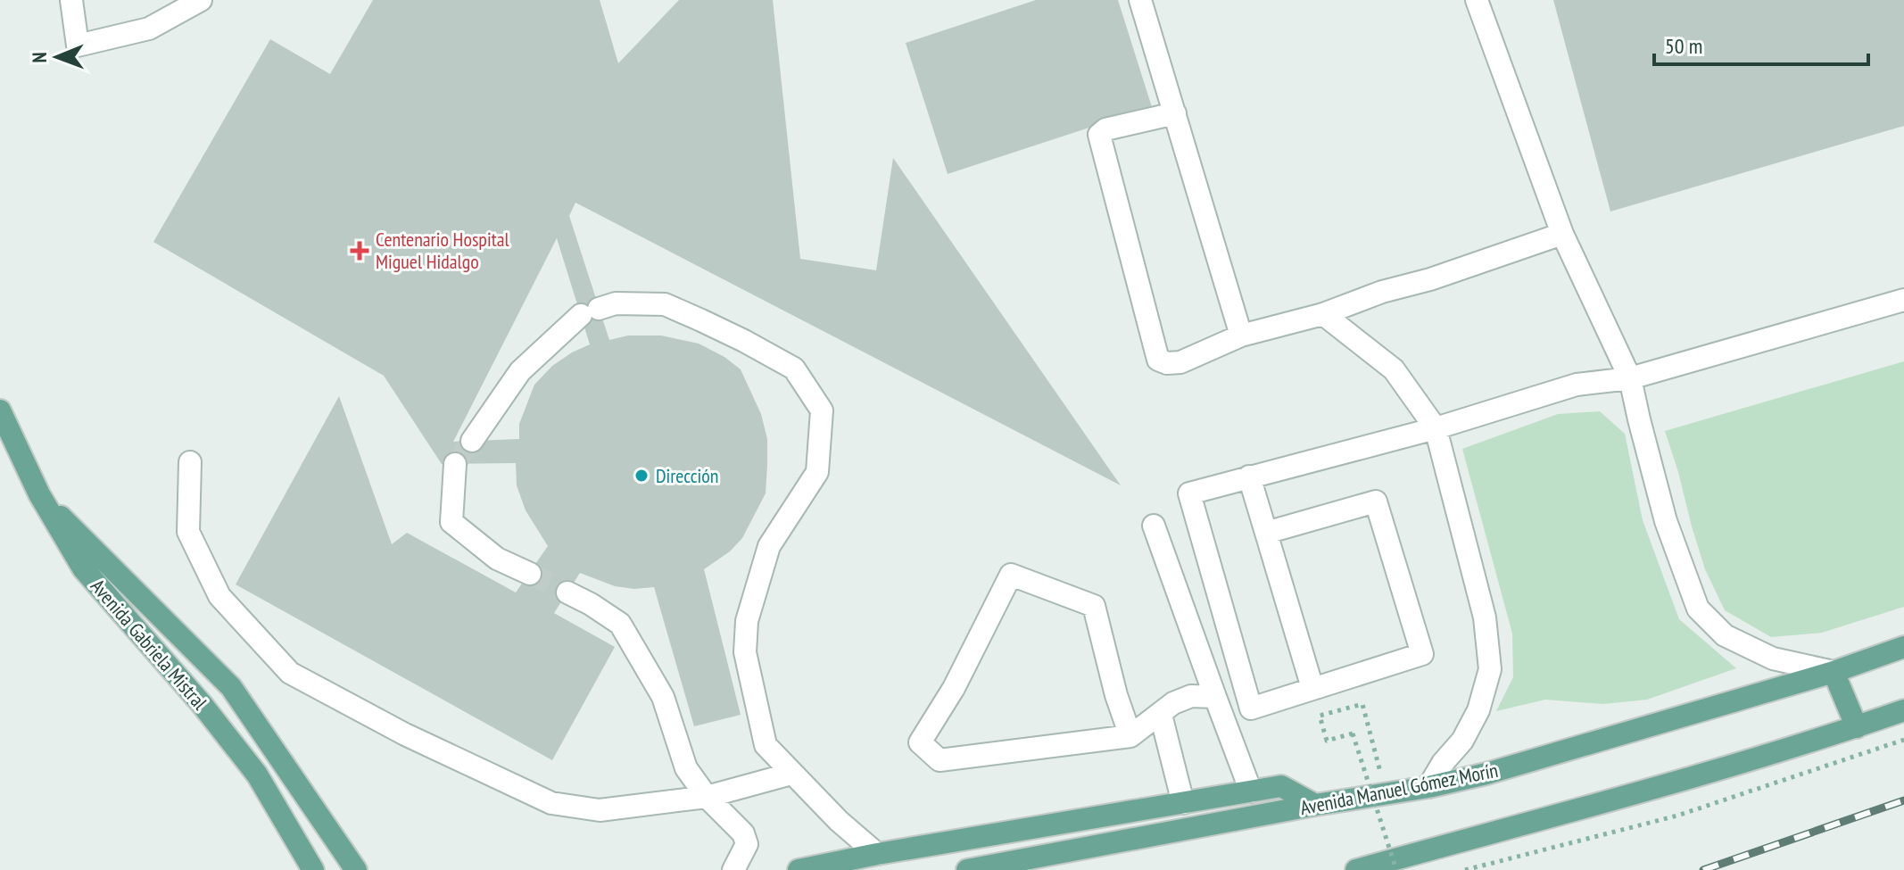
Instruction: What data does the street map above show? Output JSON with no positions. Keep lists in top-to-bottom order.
{
  "streets": {
    "main road": ["Avenida Gabriela Mistral", "Avenida Manuel Gómez Morín"]
  },
  "places": {
    "health": ["Centenario Hospital Miguel Hidalgo"],
    "other": ["Dirección"]
  },
  "scale_bar": "50 m",
  "north": "left"
}
